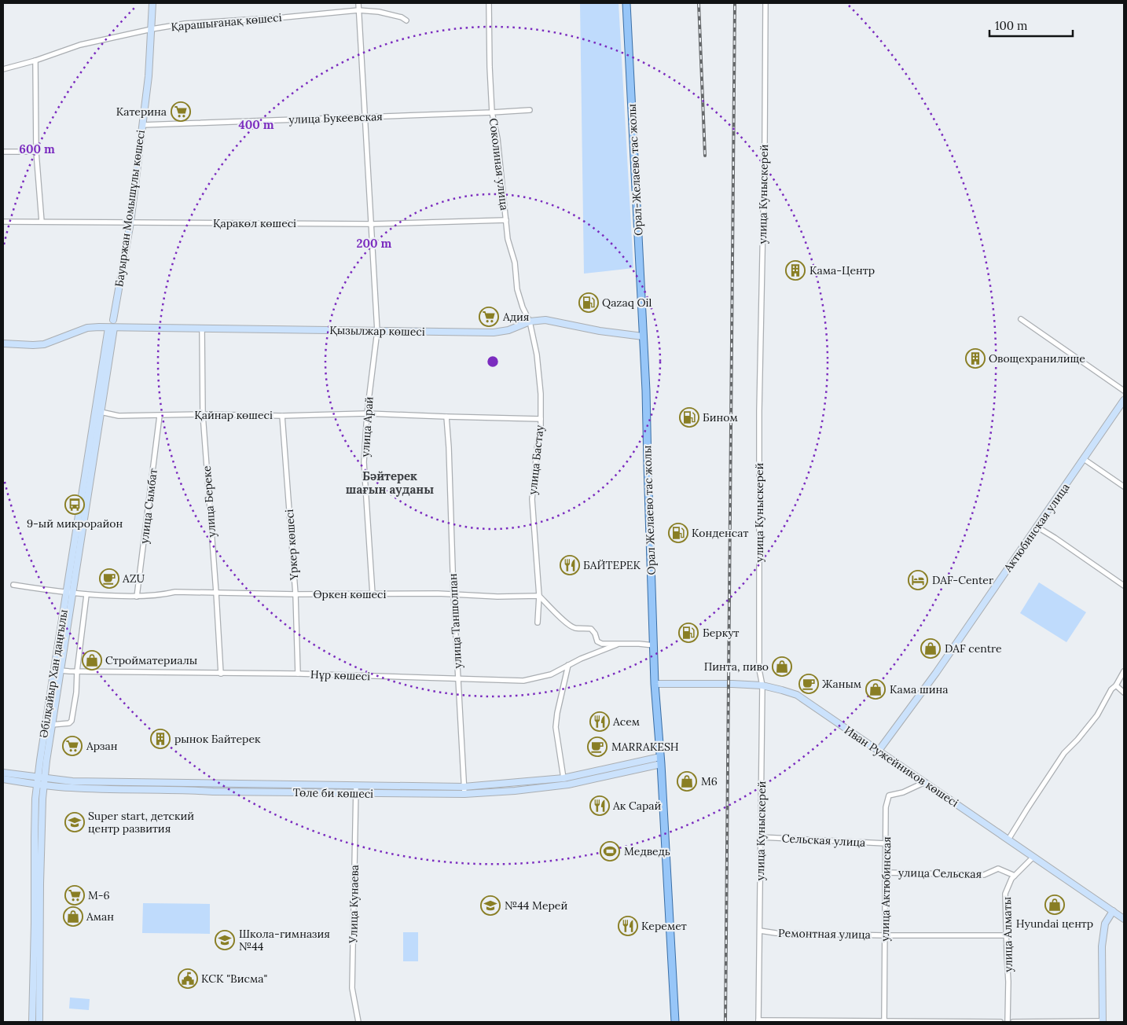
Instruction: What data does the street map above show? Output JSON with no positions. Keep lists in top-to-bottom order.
{
  "streets": {
    "main road": ["Орал-Желаево тас жолы", "Орал Желаево тас жолы"],
    "street": [
      "Қарашығанақ көшесі",
      "улица Букеевская",
      "Соколиная улица",
      "улица Куныскерей",
      "Бауыржан Момышұлы көшесі",
      "Қаракөл көшесі",
      "Қызылжар көшесі",
      "Қайнар көшесі",
      "улица Арай",
      "улица Бастау",
      "улица Береке",
      "улица Сымбат",
      "Актюбинская улица",
      "Үркер көшесі",
      "Өркен көшесі",
      "улица Таншолпан",
      "Әбілқайыр Хан даңғылы",
      "Нұр көшесі",
      "Иван Ружейников көшесі",
      "Төле би көшесі",
      "Сельская улица",
      "улица Сельская",
      "улица Актюбинская",
      "Улица Кунаева",
      "Ремонтная улица",
      "улица Алматы"
    ]
  },
  "crossings": [
    ["Қарашығанақ көшесі", "Бауыржан Момышұлы көшесі"],
    ["Қарашығанақ көшесі", "улица Арай"],
    ["улица Букеевская", "Соколиная улица"],
    ["улица Букеевская", "Бауыржан Момышұлы көшесі"],
    ["улица Букеевская", "улица Арай"],
    ["Соколиная улица", "Қаракөл көшесі"],
    ["Соколиная улица", "Қызылжар көшесі"],
    ["Соколиная улица", "улица Бастау"],
    ["Орал-Желаево тас жолы", "Қызылжар көшесі"],
    ["Орал-Желаево тас жолы", "Орал Желаево тас жолы"],
    ["улица Куныскерей", "Иван Ружейников көшесі"],
    ["улица Куныскерей", "Сельская улица"],
    ["улица Куныскерей", "Ремонтная улица"],
    ["Бауыржан Момышұлы көшесі", "Қаракөл көшесі"],
    ["Бауыржан Момышұлы көшесі", "Қызылжар көшесі"],
    ["Бауыржан Момышұлы көшесі", "Әбілқайыр Хан даңғылы"],
    ["Қаракөл көшесі", "улица Арай"],
    ["Қызылжар көшесі", "улица Арай"],
    ["Қызылжар көшесі", "улица Бастау"],
    ["Қызылжар көшесі", "улица Береке"],
    ["Қызылжар көшесі", "Орал Желаево тас жолы"],
    ["Қызылжар көшесі", "Әбілқайыр Хан даңғылы"],
    ["Қайнар көшесі", "улица Арай"],
    ["Қайнар көшесі", "улица Бастау"],
    ["Қайнар көшесі", "улица Береке"],
    ["Қайнар көшесі", "улица Сымбат"],
    ["Қайнар көшесі", "Үркер көшесі"],
    ["Қайнар көшесі", "улица Таншолпан"],
    ["Қайнар көшесі", "Әбілқайыр Хан даңғылы"],
    ["улица Арай", "Өркен көшесі"],
    ["улица Бастау", "Өркен көшесі"],
    ["улица Береке", "Өркен көшесі"],
    ["улица Береке", "Нұр көшесі"],
    ["улица Сымбат", "Өркен көшесі"],
    ["Орал Желаево тас жолы", "Иван Ружейников көшесі"],
    ["Актюбинская улица", "Иван Ружейников көшесі"],
    ["Үркер көшесі", "Өркен көшесі"],
    ["Үркер көшесі", "Нұр көшесі"],
    ["Өркен көшесі", "улица Таншолпан"],
    ["Өркен көшесі", "Әбілқайыр Хан даңғылы"],
    ["улица Таншолпан", "Нұр көшесі"],
    ["улица Таншолпан", "Төле би көшесі"],
    ["Әбілқайыр Хан даңғылы", "Нұр көшесі"],
    ["Әбілқайыр Хан даңғылы", "Төле би көшесі"],
    ["Иван Ружейников көшесі", "улица Актюбинская"],
    ["Иван Ружейников көшесі", "улица Алматы"],
    ["Төле би көшесі", "Улица Кунаева"],
    ["Сельская улица", "улица Актюбинская"],
    ["улица Сельская", "улица Актюбинская"],
    ["улица Сельская", "улица Алматы"],
    ["улица Актюбинская", "Ремонтная улица"],
    ["Ремонтная улица", "улица Алматы"]
  ],
  "districts": ["Бәйтерек шағын ауданы"],
  "places": {
    "supermarket": [
      "Катерина",
      "Адия",
      "Арзан",
      "M-6"
    ],
    "building": ["Кама-Центр", "Овощехранилище", "рынок Байтерек"],
    "fuel station": [
      "Qazaq Oil",
      "Бином",
      "Конденсат",
      "Беркут"
    ],
    "bus stop": ["9-ый микрорайон"],
    "restaurant": [
      "БАЙТЕРЕК",
      "Асем",
      "Ак Сарай",
      "Керемет"
    ],
    "cafe": ["AZU", "Жаным", "MARRAKESH"],
    "hotel": ["DAF-Center"],
    "shop": [
      "DAF centre",
      "Стройматериалы",
      "Пинта, пиво",
      "Кама шина",
      "М6",
      "Hyundai центр",
      "Аман"
    ],
    "school or university": ["Super start, детский центр развития", "№44 Мерей", "Школа-гимназия №44"],
    "sports": ["Медведь"],
    "public building": ["КСК \"Висма\""]
  },
  "scale_bar": "100 m",
  "rings": ["400 m", "600 m", "200 m"]
}
